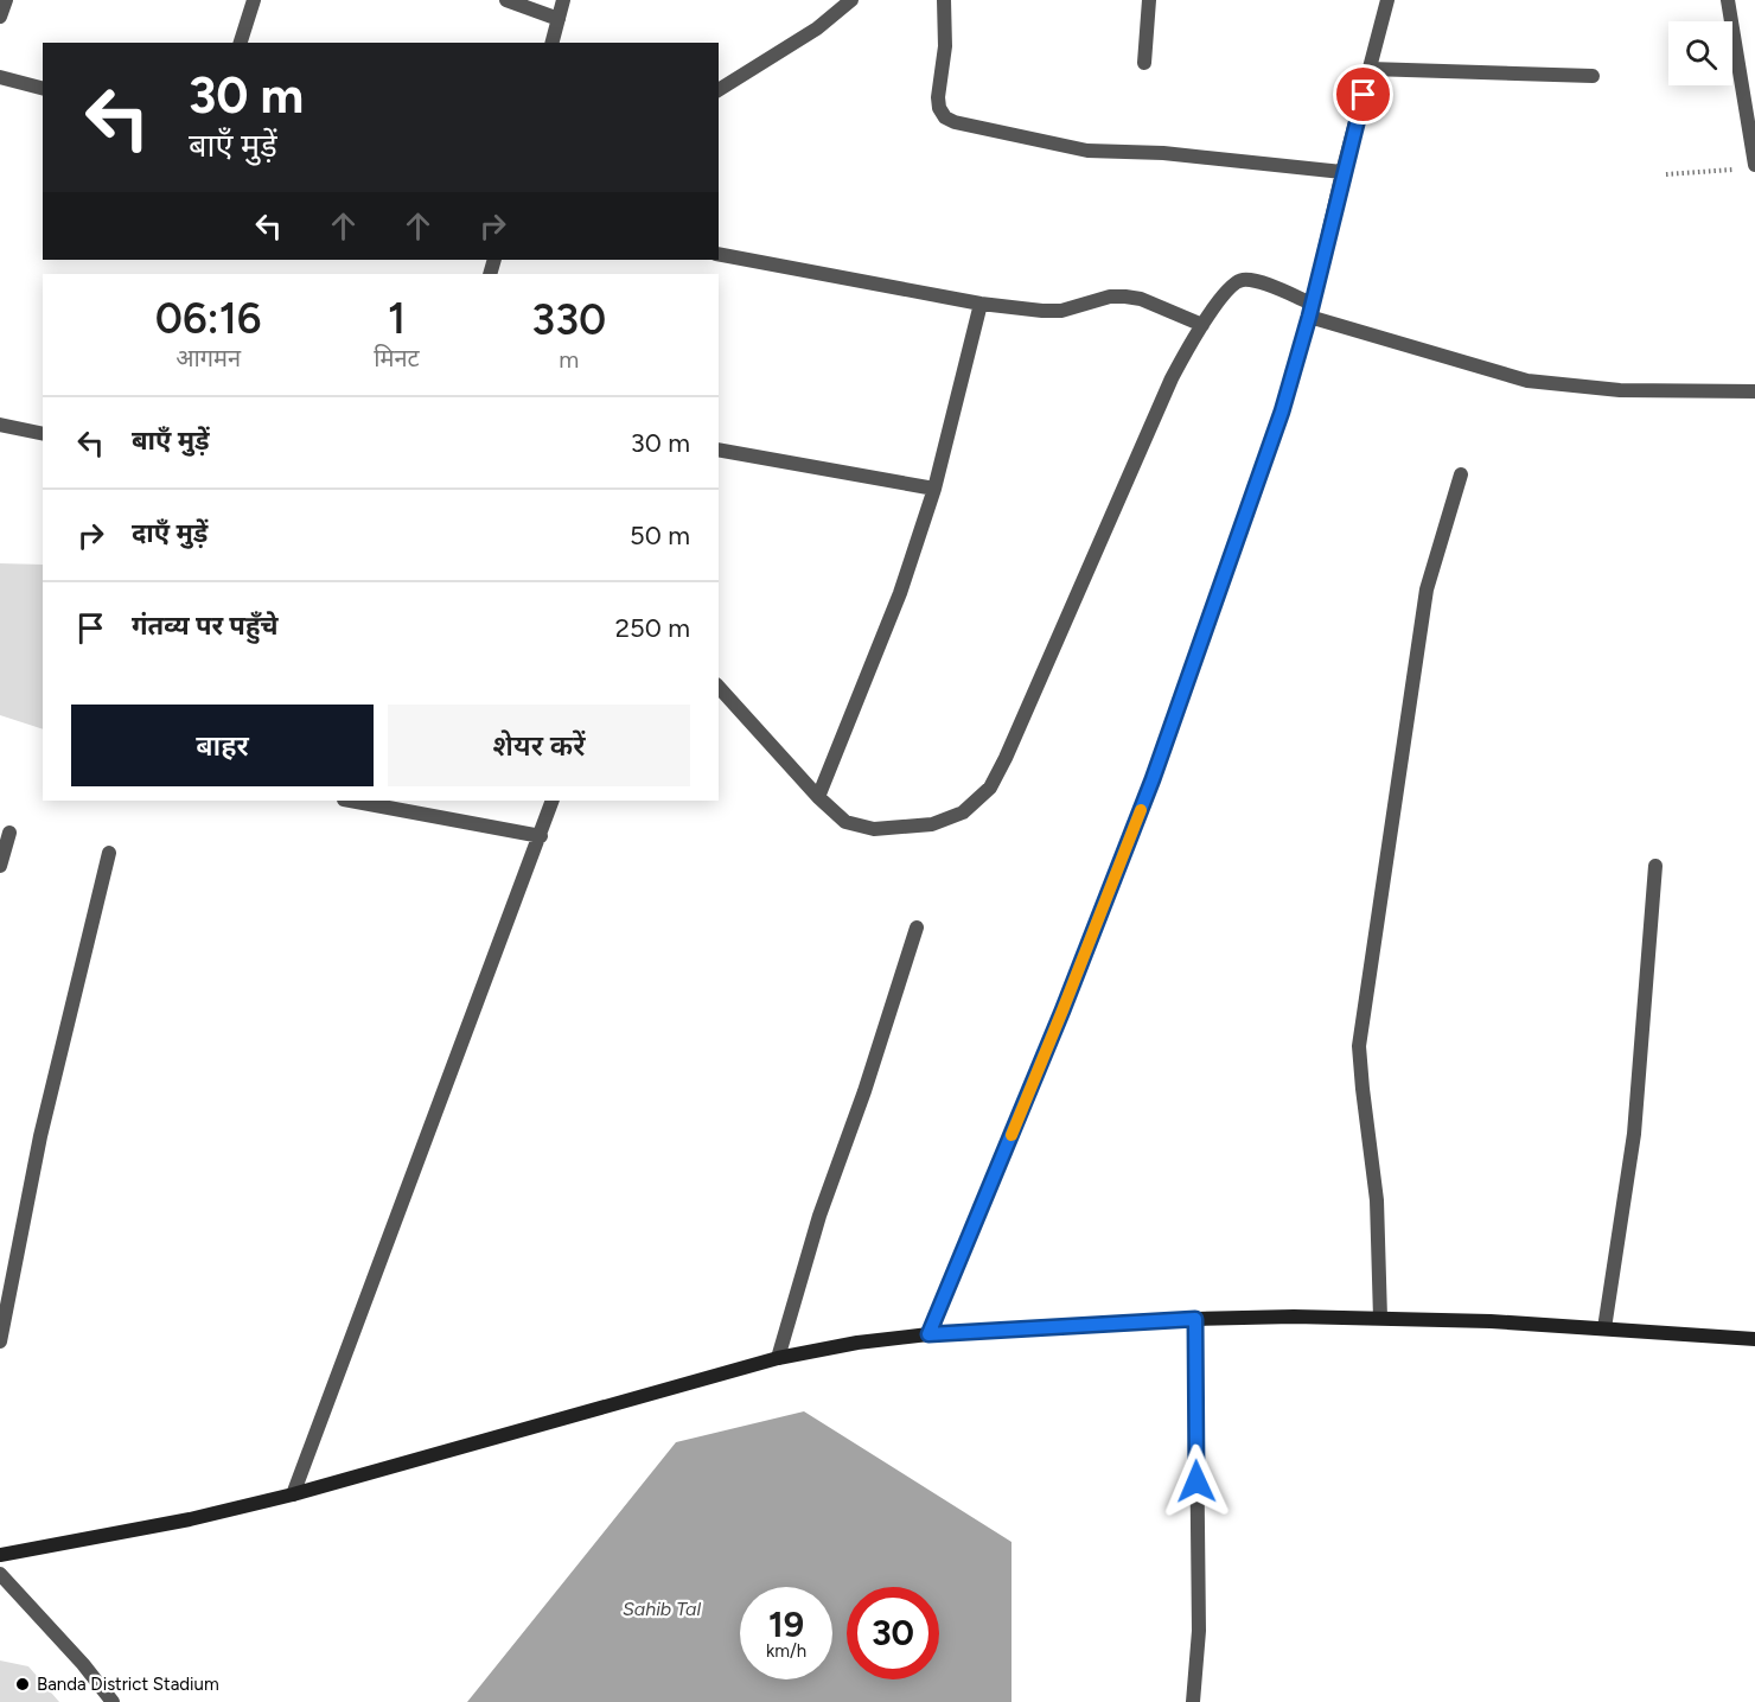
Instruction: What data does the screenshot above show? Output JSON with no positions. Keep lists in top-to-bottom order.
{
  "water": ["Sahib Tal"],
  "places": ["Banda District Stadium"],
  "page": {
    "turn": ["30 m", "बाएँ मुड़ें"],
    "eta": [
      "06:16",
      "आगमन",
      "1",
      "मिनट",
      "330",
      "m"
    ],
    "list": [
      {
        "name": "बाएँ मुड़ें",
        "value": "30 m"
      },
      {
        "name": "दाएँ मुड़ें",
        "value": "50 m"
      },
      {
        "name": "गंतव्य पर पहुँचे",
        "value": "250 m"
      }
    ],
    "buttons": ["बाहर", "शेयर करें"],
    "speed": "19 km/h",
    "limit": "30"
  }
}
